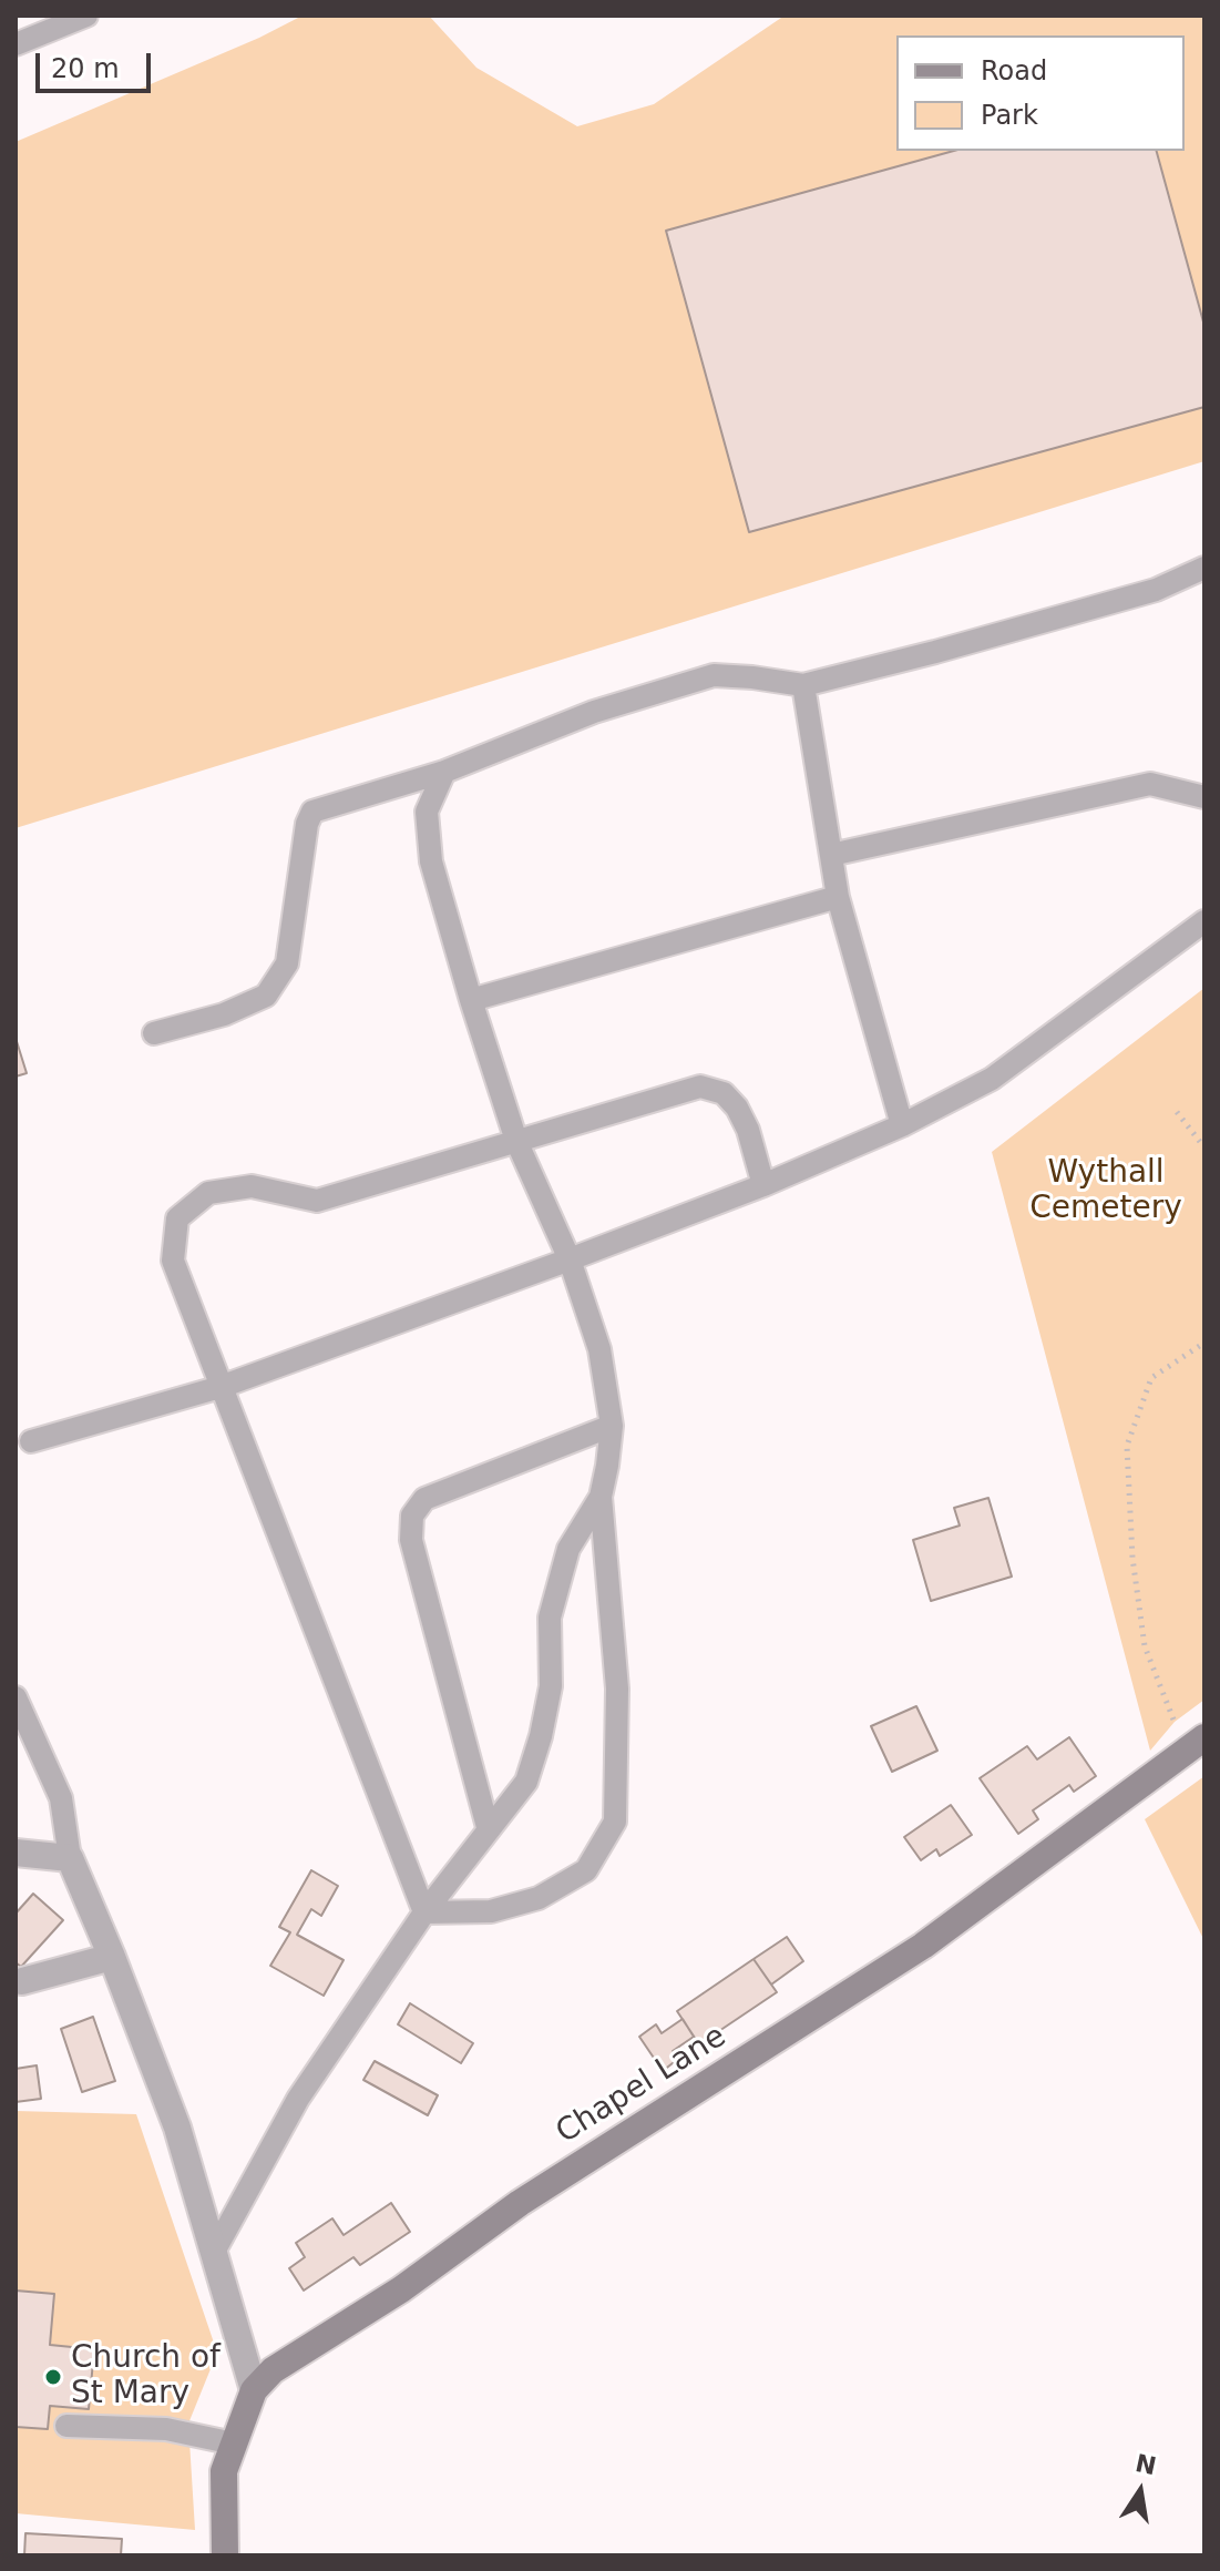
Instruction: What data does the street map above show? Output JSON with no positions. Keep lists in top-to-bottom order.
{
  "streets": {
    "street": ["Chapel Lane"]
  },
  "parks": ["Wythall Cemetery"],
  "places": ["Church of St Mary"],
  "legend": ["Road", "Park"],
  "scale_bar": "20 m",
  "north": "top"
}
